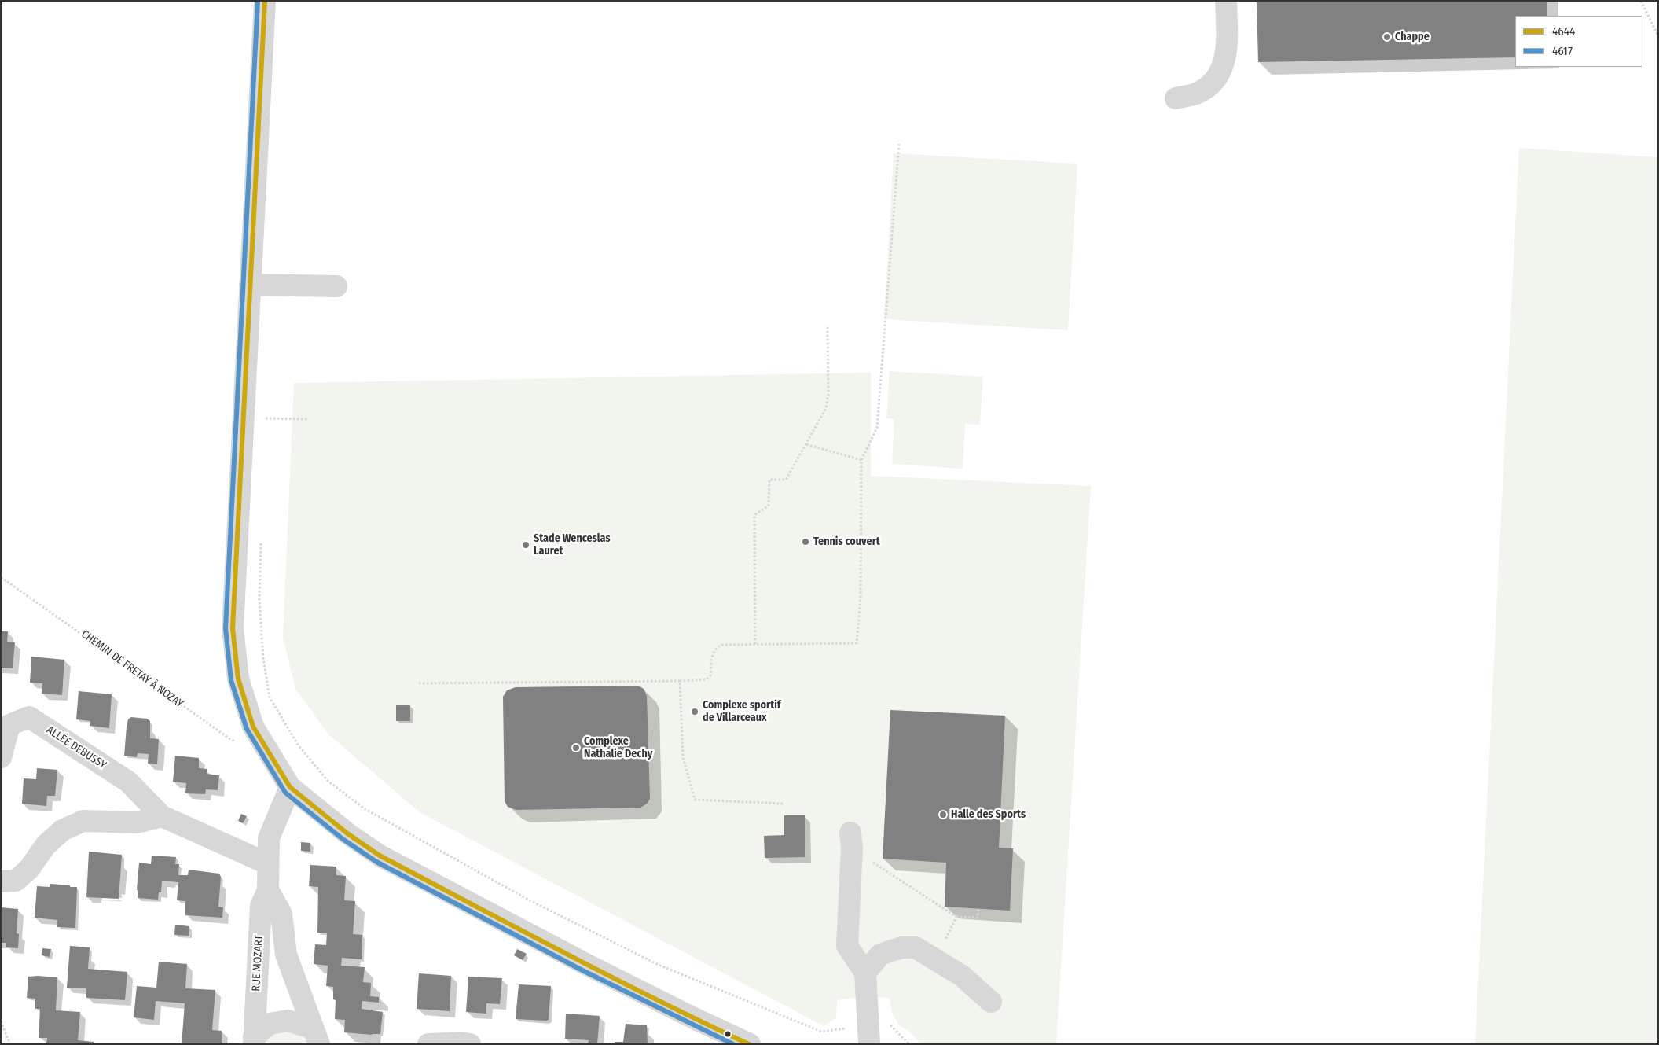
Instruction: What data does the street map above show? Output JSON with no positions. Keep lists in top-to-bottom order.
{
  "streets": {
    "street": ["ALLÉE DEBUSSY", "RUE MOZART"],
    "path": ["CHEMIN DE FRETAY À NOZAY"]
  },
  "crossings": [
    ["ALLÉE DEBUSSY", "RUE MOZART"]
  ],
  "places": [
    "Chappe",
    "Tennis couvert",
    "Stade Wenceslas Lauret",
    "Complexe sportif de Villarceaux",
    "Complexe Nathalie Dechy",
    "Halle des Sports"
  ],
  "lines": ["transit line 4644", "transit line 4617"],
  "legend": ["4644", "4617"]
}
